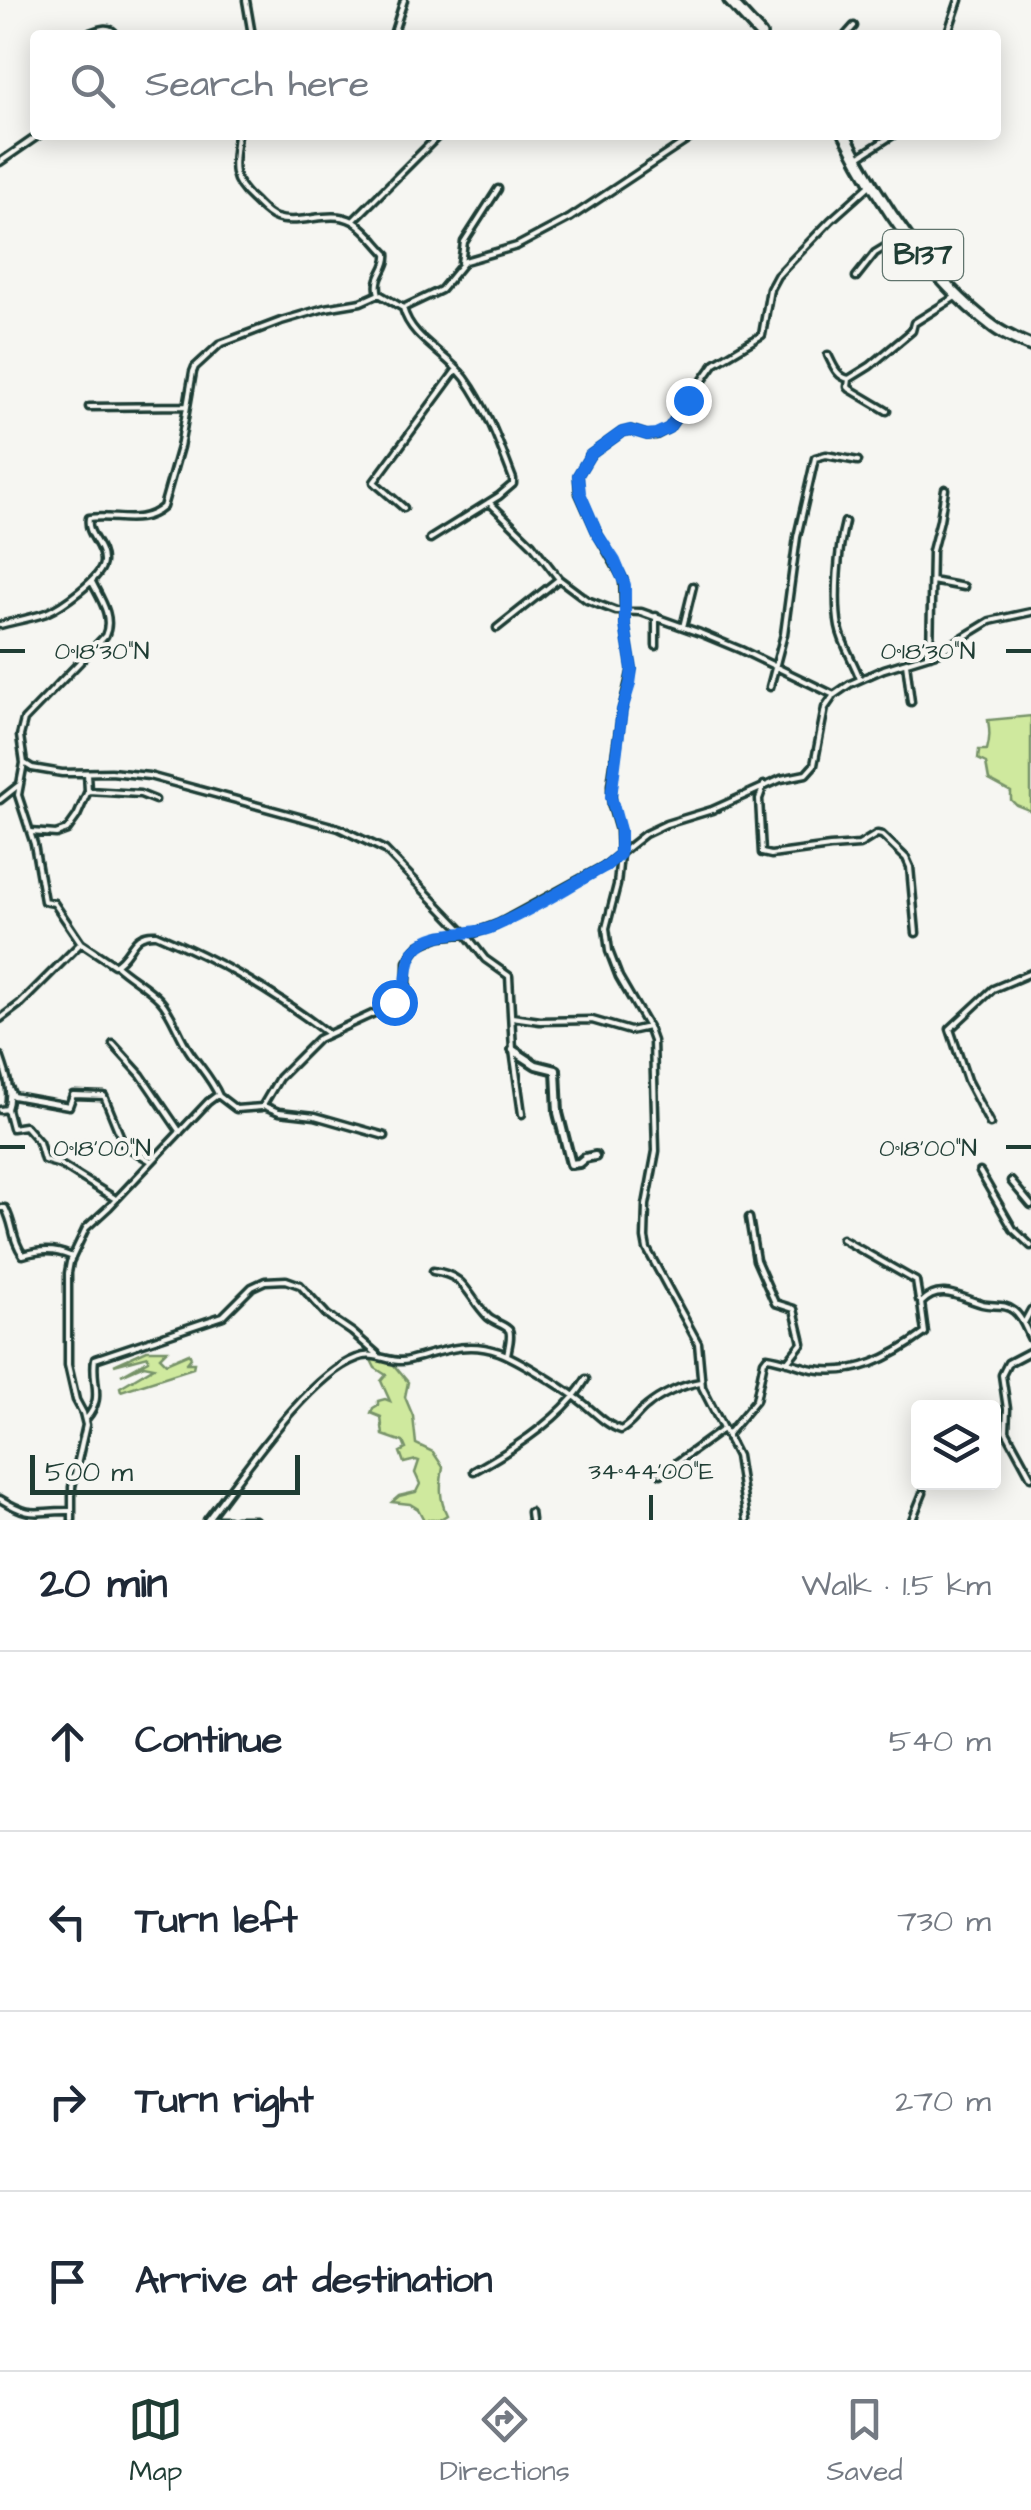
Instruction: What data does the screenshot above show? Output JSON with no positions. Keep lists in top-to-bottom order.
{
  "streets": {
    "main road": ["B137"]
  },
  "scale_bar": "500 m",
  "page": {
    "search": "Search here",
    "scale": "500 m",
    "heading": ["20 min", "Walk · 1.5 km"],
    "list": [
      ["Continue", "540 m"],
      ["Turn left", "730 m"],
      ["Turn right", "270 m"],
      "Arrive at destination"
    ],
    "nav": ["Map", "Directions", "Saved"]
  },
  "coordinates": ["0°18'30\"N", "0°18'00\"N", "34°44'00\"E"]
}
